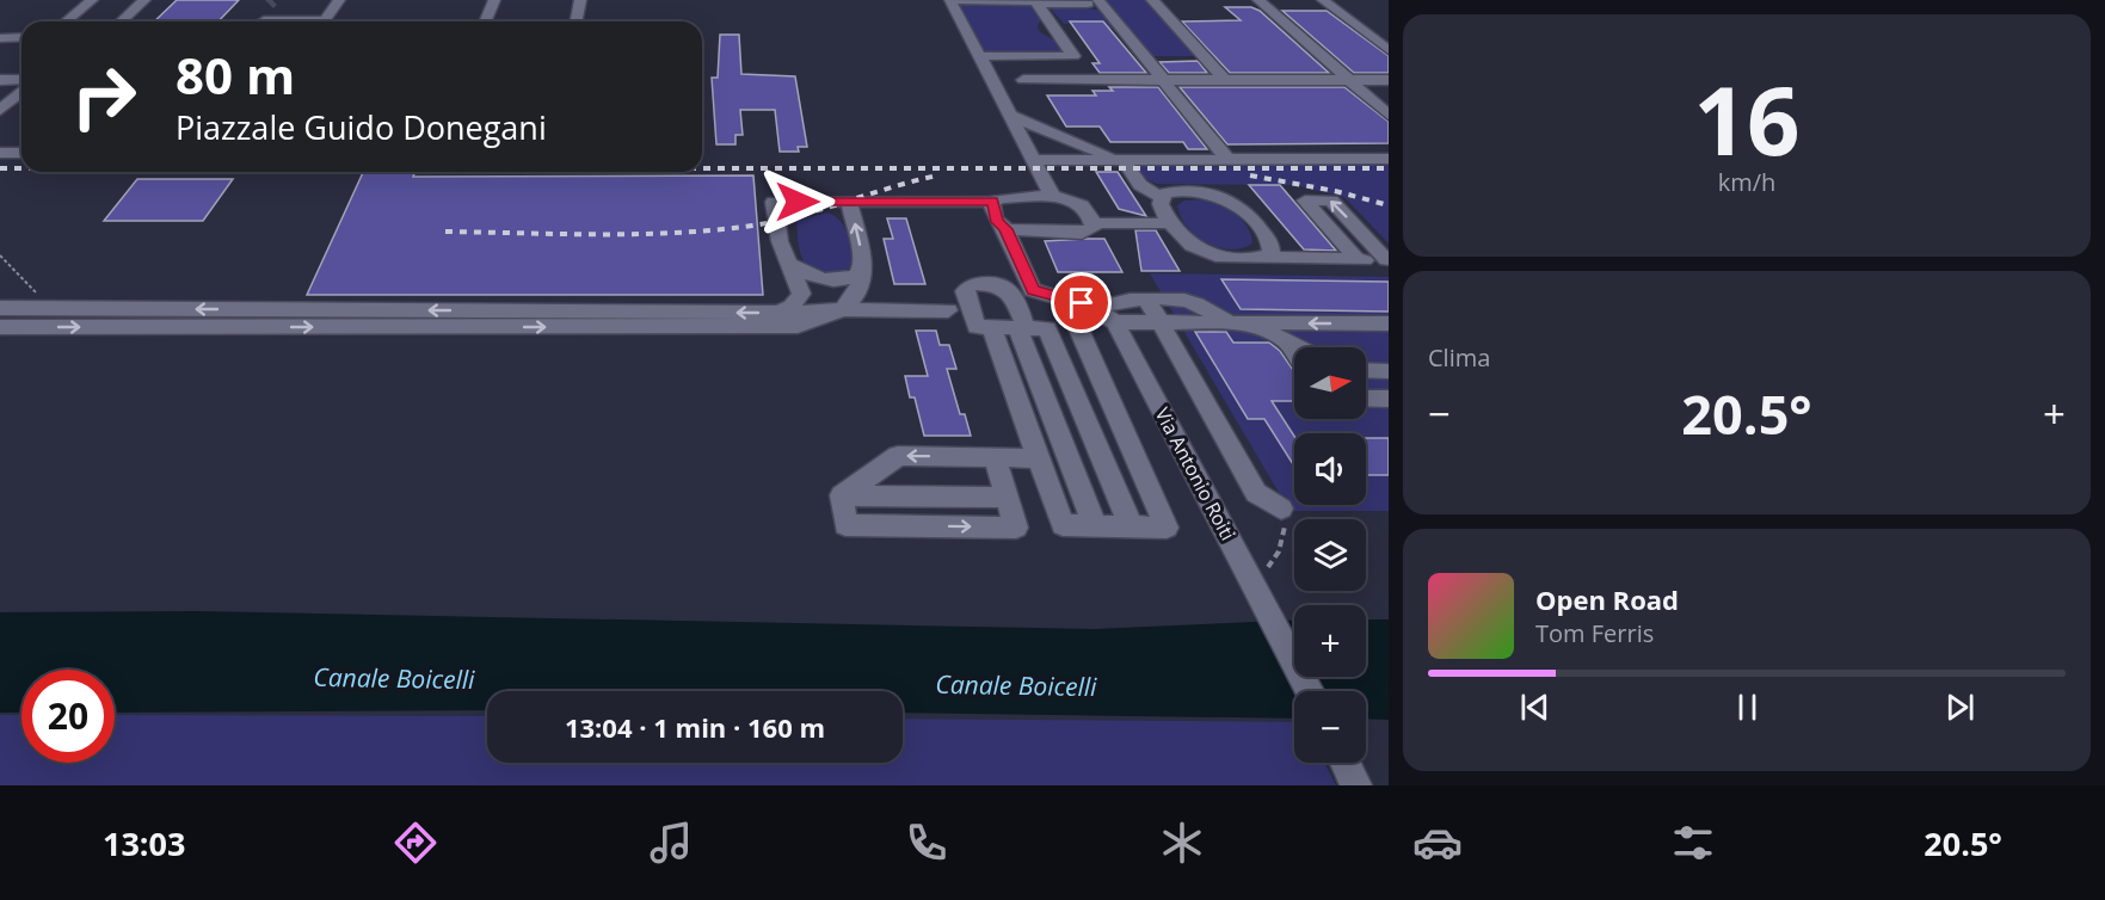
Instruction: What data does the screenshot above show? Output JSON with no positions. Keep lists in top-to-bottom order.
{
  "streets": {
    "street": ["Via Antonio Roiti"]
  },
  "water": ["Canale Boicelli"],
  "north": "right",
  "page": {
    "tile": [
      ["16", "km/h"],
      "Clima"
    ],
    "turn": ["80 m", "Piazzale Guido Donegani"],
    "map_buttons": ["+", "−"],
    "heat": ["−", "20.5°", "+"],
    "song": ["Open Road", "Tom Ferris"],
    "limit": "20",
    "trip": "13:04 · 1 min · 160 m",
    "tabs": ["13:03", "20.5°"]
  }
}
